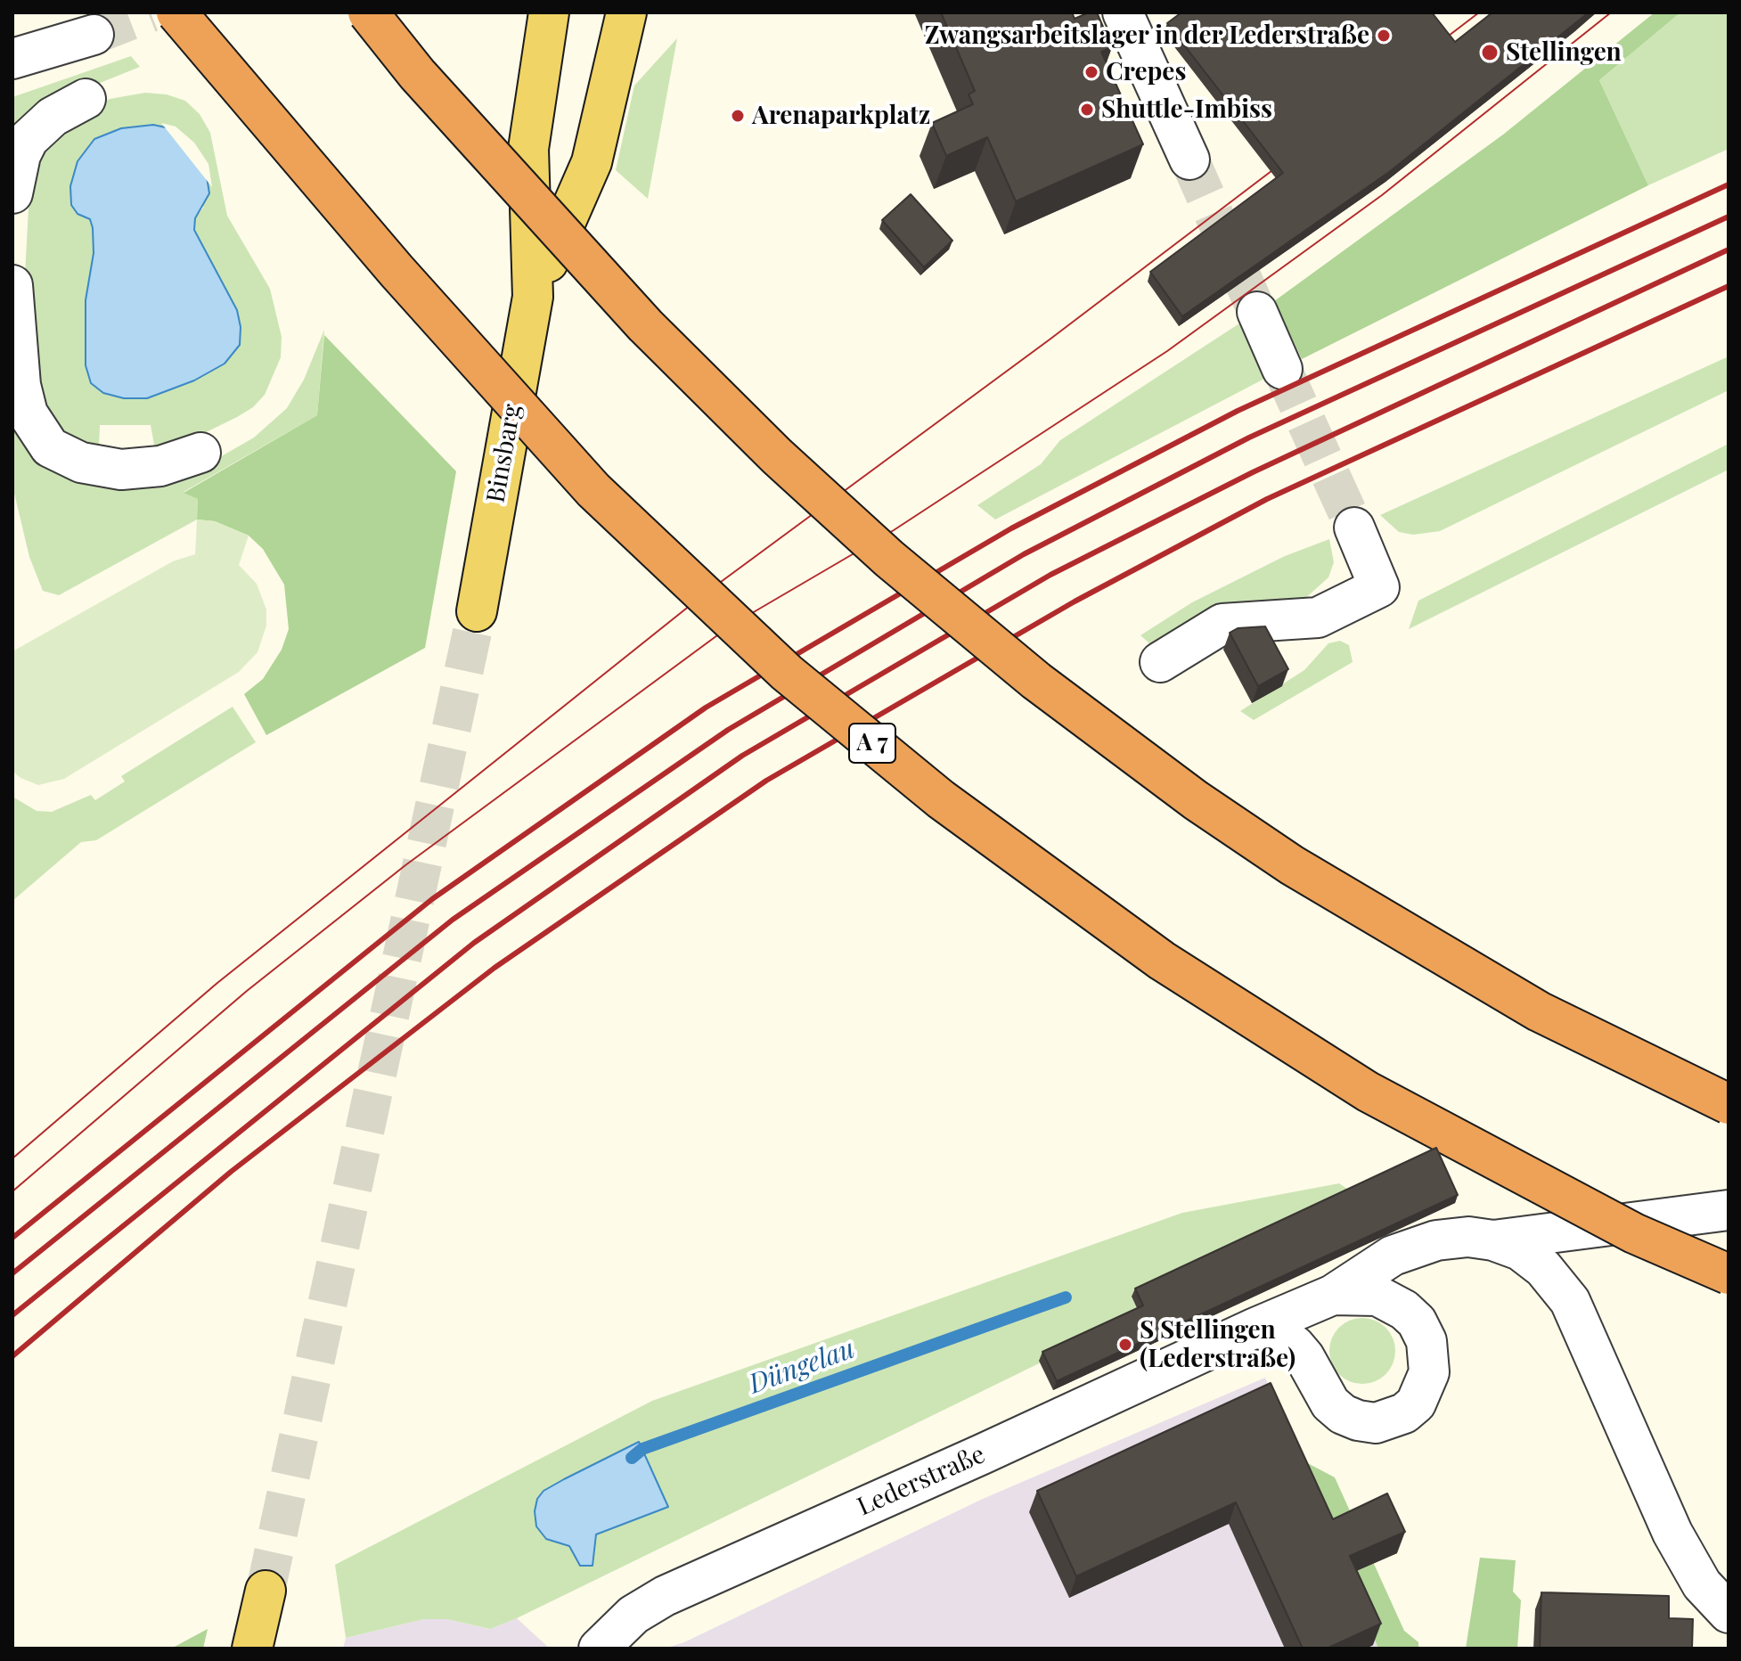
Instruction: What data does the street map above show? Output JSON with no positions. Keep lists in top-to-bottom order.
{
  "streets": {
    "highway": ["A 7"],
    "main road": ["Binsbarg"],
    "street": ["Lederstraße"]
  },
  "water": ["Düngelau"],
  "places": [
    "Zwangsarbeitslager in der Lederstraße",
    "Stellingen",
    "Crepes",
    "Shuttle-Imbiss",
    "Arenaparkplatz",
    "S Stellingen (Lederstraße)"
  ]
}
